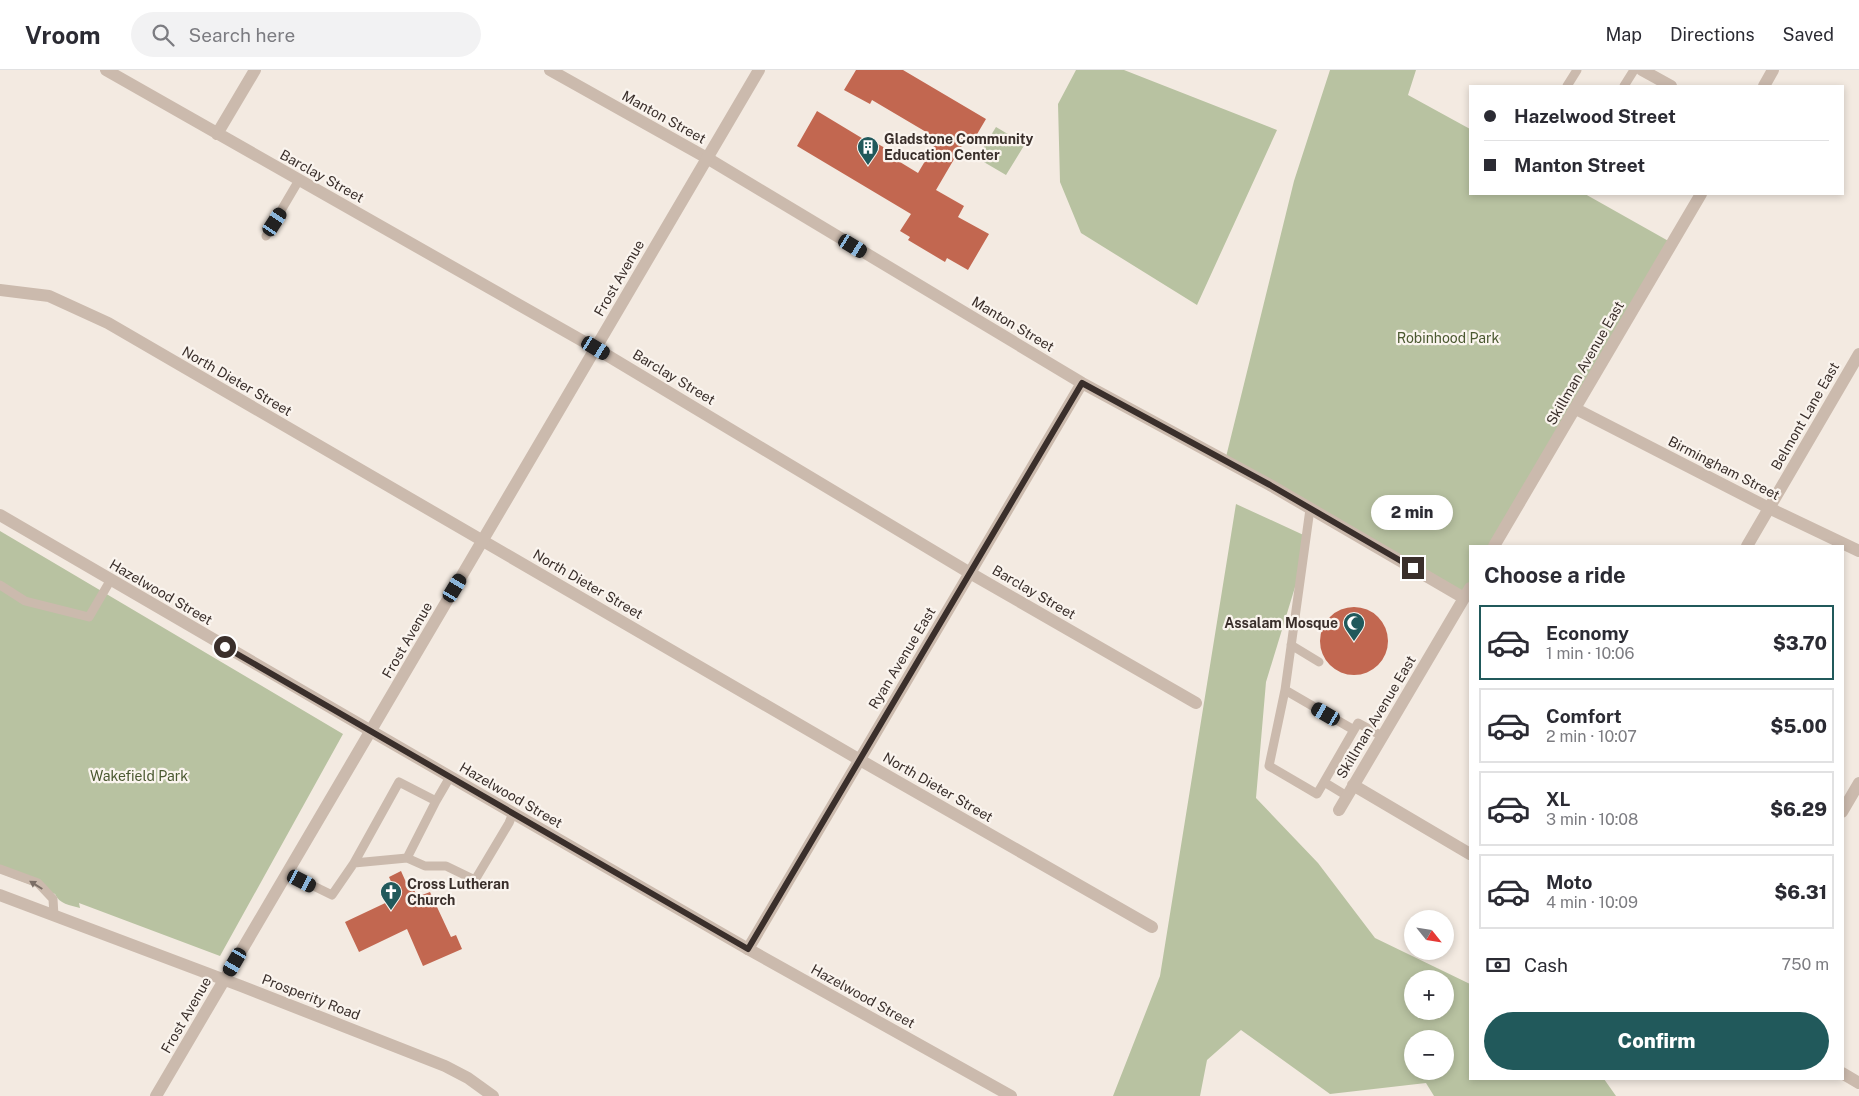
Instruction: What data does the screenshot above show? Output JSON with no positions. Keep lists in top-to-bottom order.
{
  "streets": {
    "street": [
      "Manton Street",
      "Barclay Street",
      "Frost Avenue",
      "Skillman Avenue East",
      "North Dieter Street",
      "Belmont Lane East",
      "Birmingham Street",
      "Hazelwood Street",
      "Ryan Avenue East",
      "Prosperity Road"
    ]
  },
  "crossings": [
    ["Manton Street", "Frost Avenue"],
    ["Manton Street", "Skillman Avenue East"],
    ["Manton Street", "Ryan Avenue East"],
    ["Barclay Street", "Frost Avenue"],
    ["Barclay Street", "Ryan Avenue East"],
    ["Frost Avenue", "North Dieter Street"],
    ["Frost Avenue", "Hazelwood Street"],
    ["Frost Avenue", "Prosperity Road"],
    ["Skillman Avenue East", "Birmingham Street"],
    ["North Dieter Street", "Ryan Avenue East"],
    ["Belmont Lane East", "Birmingham Street"],
    ["Hazelwood Street", "Ryan Avenue East"]
  ],
  "parks": ["Robinhood Park", "Wakefield Park"],
  "places": {
    "building": ["Gladstone Community Education Center"],
    "mosque": ["Assalam Mosque"],
    "church": ["Cross Lutheran Church"]
  },
  "north": "bottom right",
  "page": {
    "header": "Vroom",
    "search": "Search here",
    "nav": ["Map", "Directions", "Saved"],
    "banner": ["Hazelwood Street", "Manton Street"],
    "bubble": "2 min",
    "heading": "Choose a ride",
    "list": [
      {
        "name": "Economy",
        "note": "1 min · 10:06",
        "value": "$3.70"
      },
      {
        "name": "Comfort",
        "note": "2 min · 10:07",
        "value": "$5.00"
      },
      {
        "name": "XL",
        "note": "3 min · 10:08",
        "value": "$6.29"
      },
      {
        "name": "Moto",
        "note": "4 min · 10:09",
        "value": "$6.31"
      }
    ],
    "map_buttons": ["+", "−"],
    "pay": ["Cash", "750 m"],
    "buttons": "Confirm"
  }
}
